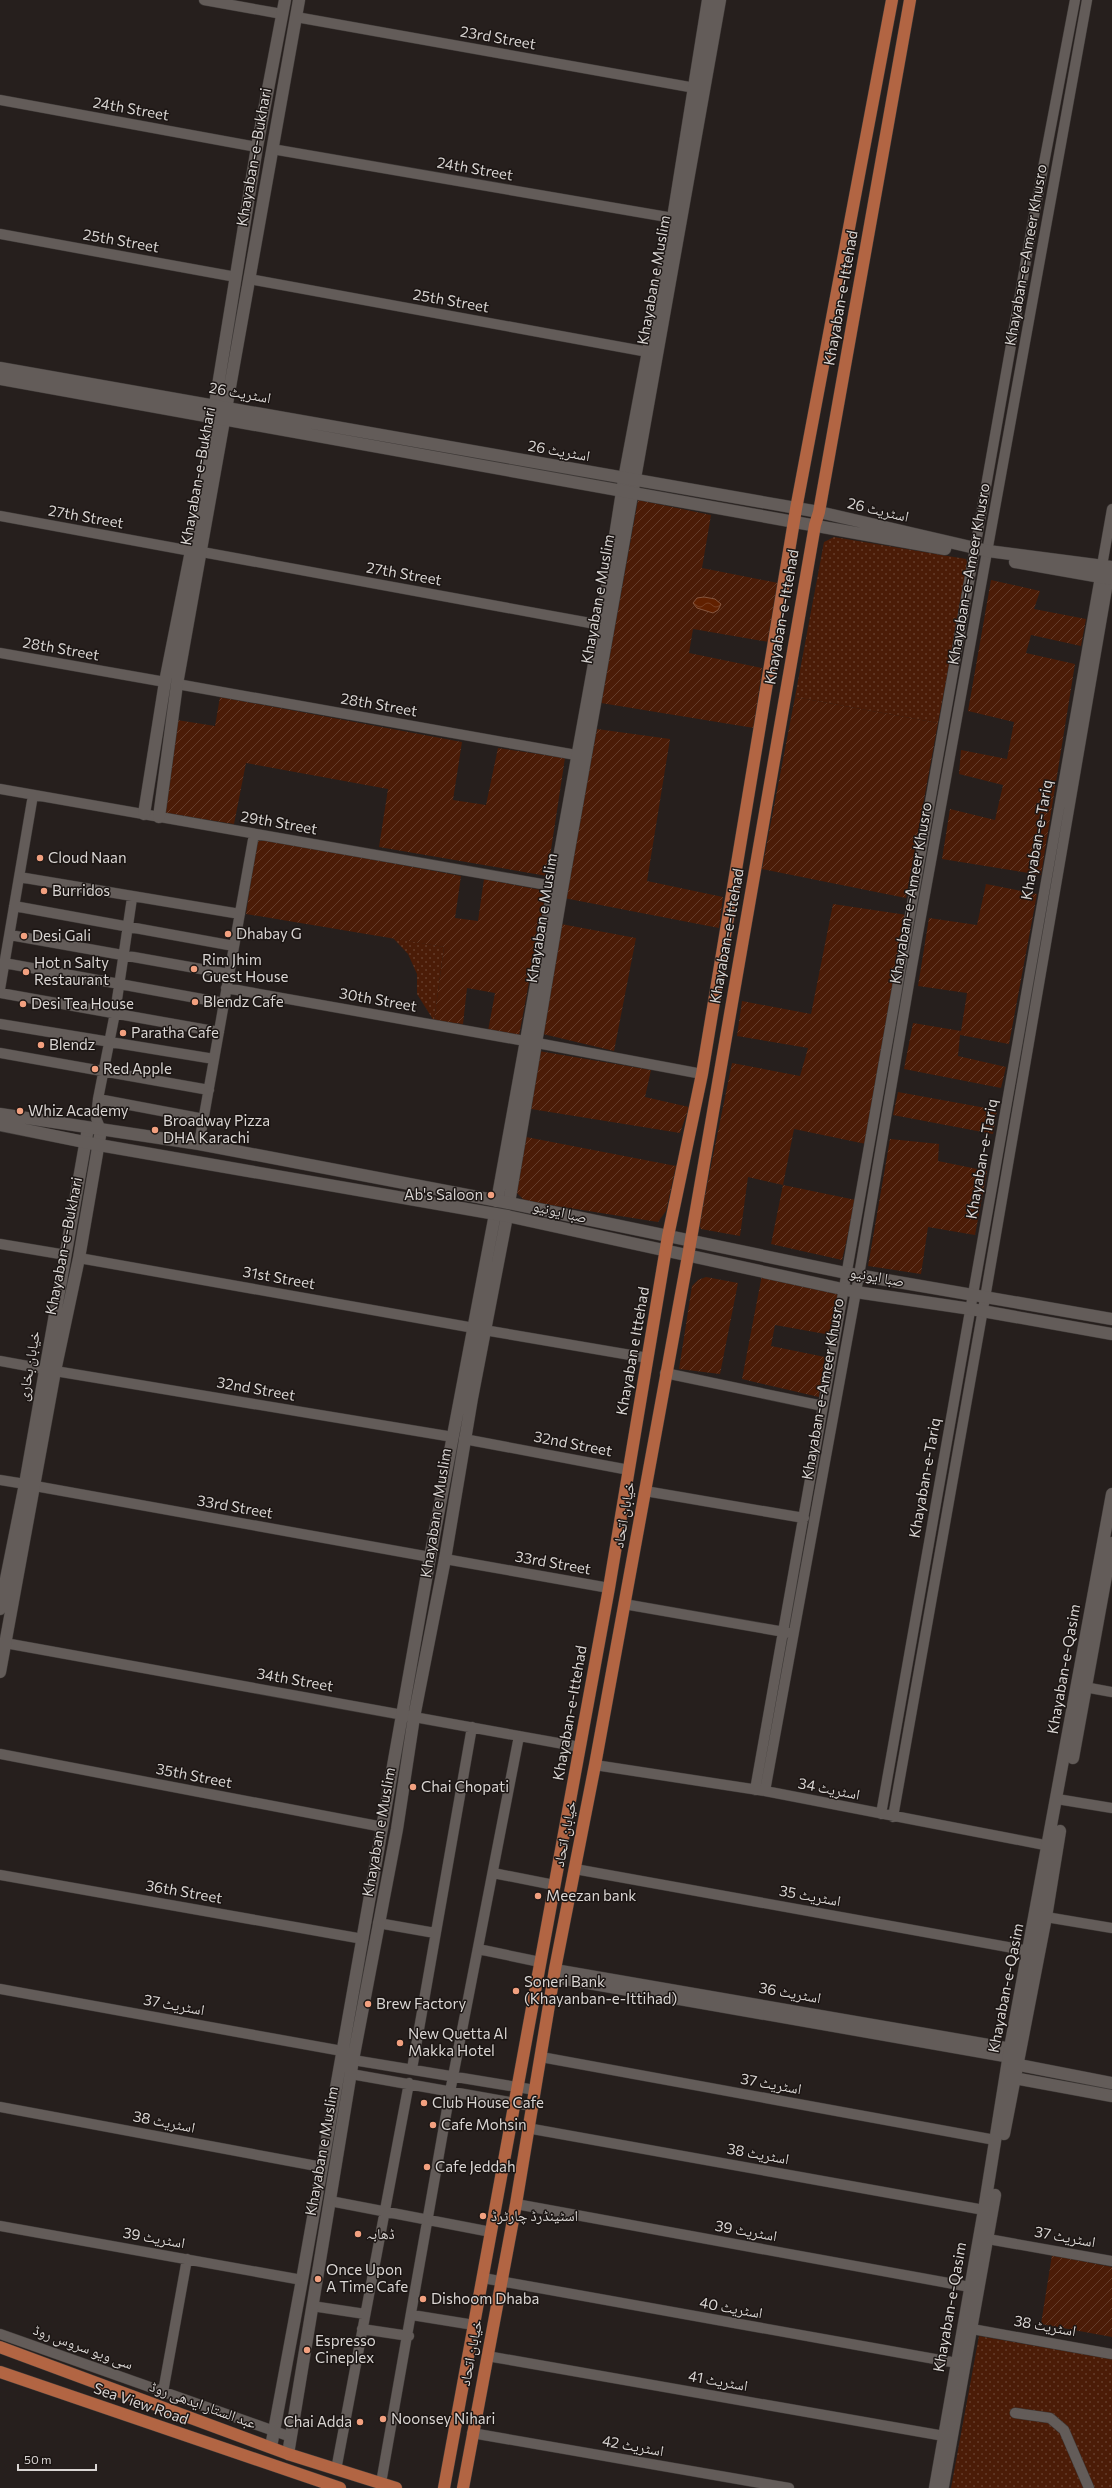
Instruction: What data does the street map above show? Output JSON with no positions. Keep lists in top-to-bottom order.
{
  "streets": {
    "main road": [
      "Khayaban-e-Ittehad",
      "Khayaban e Ittehad",
      "خیابان اتحاد",
      "Sea View Road",
      "عبد الستار ایدھی روڈ"
    ],
    "street": [
      "23rd Street",
      "24th Street",
      "Khayaban-e-Bukhari",
      "25th Street",
      "Khayaban-e-Ameer Khusro",
      "Khayaban e Muslim",
      "اسٹریٹ 26",
      "27th Street",
      "28th Street",
      "29th Street",
      "Khayaban-e-Tariq",
      "30th Street",
      "صبا ایونیو",
      "31st Street",
      "خیابان بخاری",
      "32nd Street",
      "33rd Street",
      "Khayaban-e-Qasim",
      "34th Street",
      "35th Street",
      "اسٹریٹ 34",
      "36th Street",
      "اسٹریٹ 35",
      "اسٹریٹ 36",
      "اسٹریٹ 37",
      "اسٹریٹ 38",
      "اسٹریٹ 39",
      "اسٹریٹ 40",
      "سی ویو سروس روڈ",
      "اسٹریٹ 41",
      "اسٹریٹ 42"
    ]
  },
  "crossings": [
    ["23rd Street", "Khayaban-e-Bukhari"],
    ["23rd Street", "Khayaban e Muslim"],
    ["24th Street", "Khayaban-e-Bukhari"],
    ["24th Street", "Khayaban e Muslim"],
    ["Khayaban-e-Bukhari", "25th Street"],
    ["Khayaban-e-Bukhari", "اسٹریٹ 26"],
    ["Khayaban-e-Bukhari", "27th Street"],
    ["Khayaban-e-Bukhari", "28th Street"],
    ["Khayaban-e-Bukhari", "29th Street"],
    ["Khayaban-e-Bukhari", "صبا ایونیو"],
    ["Khayaban-e-Bukhari", "31st Street"],
    ["Khayaban-e-Bukhari", "خیابان بخاری"],
    ["Khayaban-e-Bukhari", "32nd Street"],
    ["Khayaban-e-Bukhari", "33rd Street"],
    ["25th Street", "Khayaban e Muslim"],
    ["Khayaban-e-Ameer Khusro", "اسٹریٹ 26"],
    ["Khayaban-e-Ameer Khusro", "صبا ایونیو"],
    ["Khayaban-e-Ameer Khusro", "اسٹریٹ 34"],
    ["Khayaban e Muslim", "اسٹریٹ 26"],
    ["Khayaban e Muslim", "27th Street"],
    ["Khayaban e Muslim", "28th Street"],
    ["Khayaban e Muslim", "29th Street"],
    ["Khayaban e Muslim", "30th Street"],
    ["Khayaban e Muslim", "صبا ایونیو"],
    ["Khayaban e Muslim", "31st Street"],
    ["Khayaban e Muslim", "32nd Street"],
    ["Khayaban e Muslim", "33rd Street"],
    ["Khayaban e Muslim", "34th Street"],
    ["Khayaban e Muslim", "35th Street"],
    ["Khayaban e Muslim", "36th Street"],
    ["Khayaban e Muslim", "اسٹریٹ 37"],
    ["Khayaban e Muslim", "اسٹریٹ 38"],
    ["Khayaban e Muslim", "اسٹریٹ 39"],
    ["Khayaban e Muslim", "سی ویو سروس روڈ"],
    ["Khayaban e Muslim", "عبد الستار ایدھی روڈ"],
    ["Khayaban-e-Ittehad", "اسٹریٹ 26"],
    ["Khayaban-e-Ittehad", "صبا ایونیو"],
    ["Khayaban-e-Ittehad", "Khayaban e Ittehad"],
    ["Khayaban-e-Ittehad", "32nd Street"],
    ["Khayaban-e-Ittehad", "33rd Street"],
    ["Khayaban-e-Ittehad", "خیابان اتحاد"],
    ["Khayaban-e-Ittehad", "34th Street"],
    ["اسٹریٹ 26", "Khayaban-e-Tariq"],
    ["Khayaban-e-Tariq", "صبا ایونیو"],
    ["Khayaban-e-Tariq", "اسٹریٹ 34"],
    ["صبا ایونیو", "Khayaban e Ittehad"],
    ["صبا ایونیو", "خیابان بخاری"],
    ["صبا ایونیو", "خیابان اتحاد"],
    ["31st Street", "Khayaban e Ittehad"],
    ["Khayaban e Ittehad", "32nd Street"],
    ["خیابان بخاری", "32nd Street"],
    ["خیابان اتحاد", "اسٹریٹ 34"],
    ["خیابان اتحاد", "اسٹریٹ 35"],
    ["خیابان اتحاد", "اسٹریٹ 36"],
    ["خیابان اتحاد", "اسٹریٹ 37"],
    ["خیابان اتحاد", "اسٹریٹ 38"],
    ["خیابان اتحاد", "اسٹریٹ 39"],
    ["خیابان اتحاد", "اسٹریٹ 40"],
    ["خیابان اتحاد", "اسٹریٹ 41"],
    ["خیابان اتحاد", "اسٹریٹ 42"],
    ["Khayaban-e-Qasim", "اسٹریٹ 34"],
    ["Khayaban-e-Qasim", "اسٹریٹ 35"],
    ["Khayaban-e-Qasim", "اسٹریٹ 36"],
    ["Khayaban-e-Qasim", "اسٹریٹ 37"],
    ["Khayaban-e-Qasim", "اسٹریٹ 38"],
    ["Khayaban-e-Qasim", "اسٹریٹ 39"],
    ["Khayaban-e-Qasim", "اسٹریٹ 40"],
    ["Khayaban-e-Qasim", "اسٹریٹ 41"]
  ],
  "places": [
    "Cloud Naan",
    "Burridos",
    "Dhabay G",
    "Desi Gali",
    "Rim Jhim Guest House",
    "Hot n Salty Restaurant",
    "Blendz Cafe",
    "Desi Tea House",
    "Paratha Cafe",
    "Blendz",
    "Red Apple",
    "Whiz Academy",
    "Broadway Pizza DHA Karachi",
    "Ab's Saloon",
    "Chai Chopati",
    "Meezan bank",
    "Soneri Bank (Khayanban-e-Ittihad)",
    "Brew Factory",
    "New Quetta Al Makka Hotel",
    "Club House Cafe",
    "Cafe Mohsin",
    "Cafe Jeddah",
    "اسٹینڈرڈ چارٹرڈ",
    "ڈھابہ",
    "Once Upon A Time Cafe",
    "Dishoom Dhaba",
    "Espresso Cineplex",
    "Noonsey Nihari",
    "Chai Adda"
  ],
  "scale_bar": "50 m"
}
